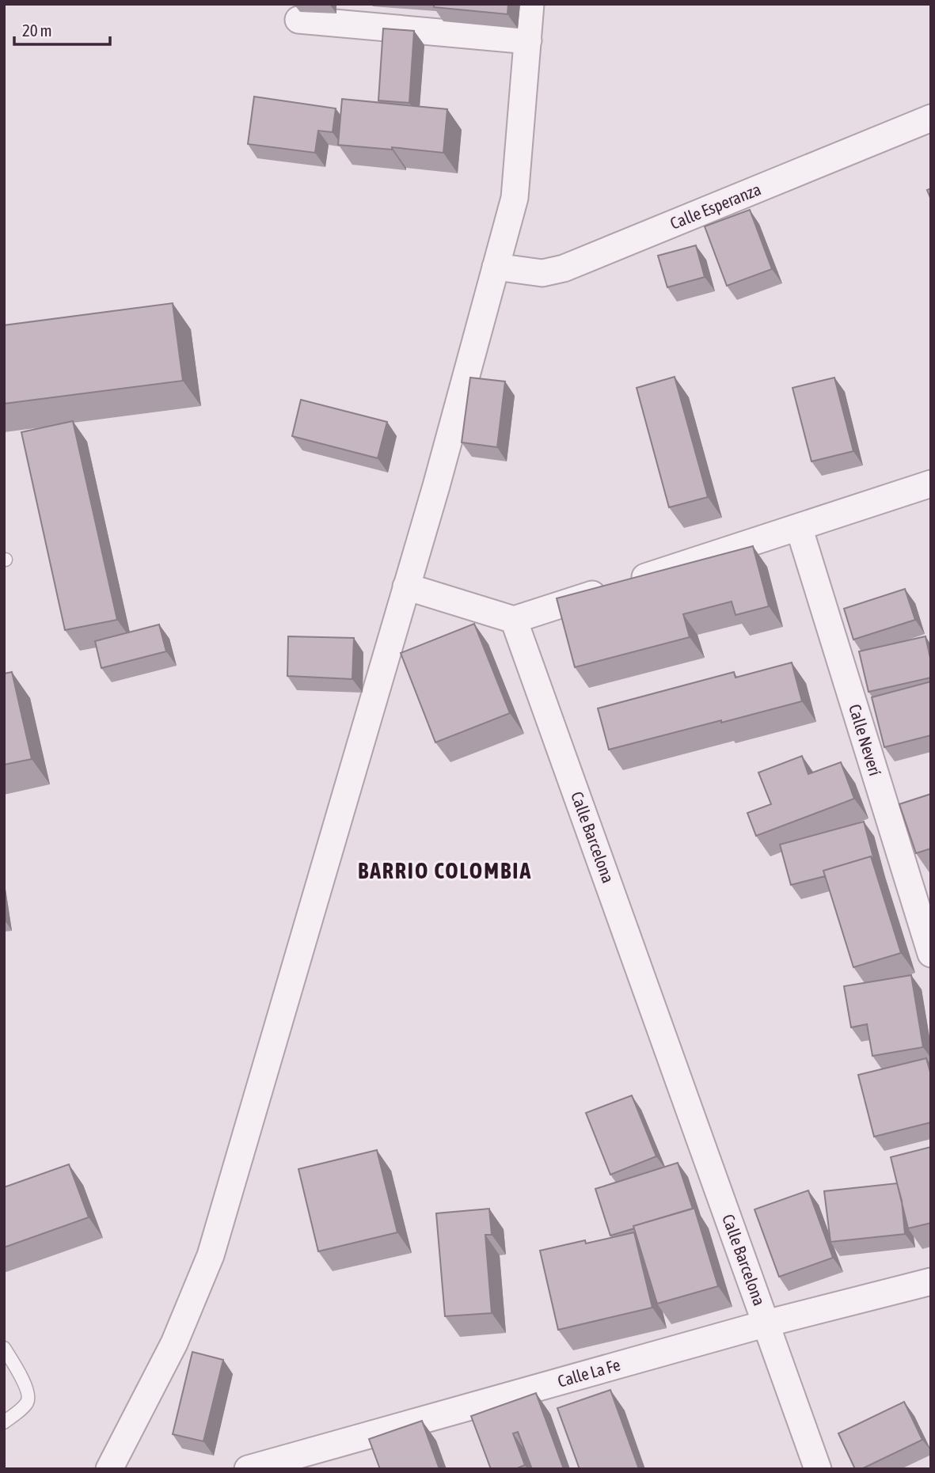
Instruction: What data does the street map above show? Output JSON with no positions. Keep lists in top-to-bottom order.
{
  "streets": {
    "street": [
      "Calle Esperanza",
      "Calle Neverí",
      "Calle Barcelona",
      "Calle La Fe"
    ]
  },
  "crossings": [
    ["Calle Barcelona", "Calle La Fe"]
  ],
  "districts": ["BARRIO COLOMBIA"],
  "scale_bar": "20 m"
}
